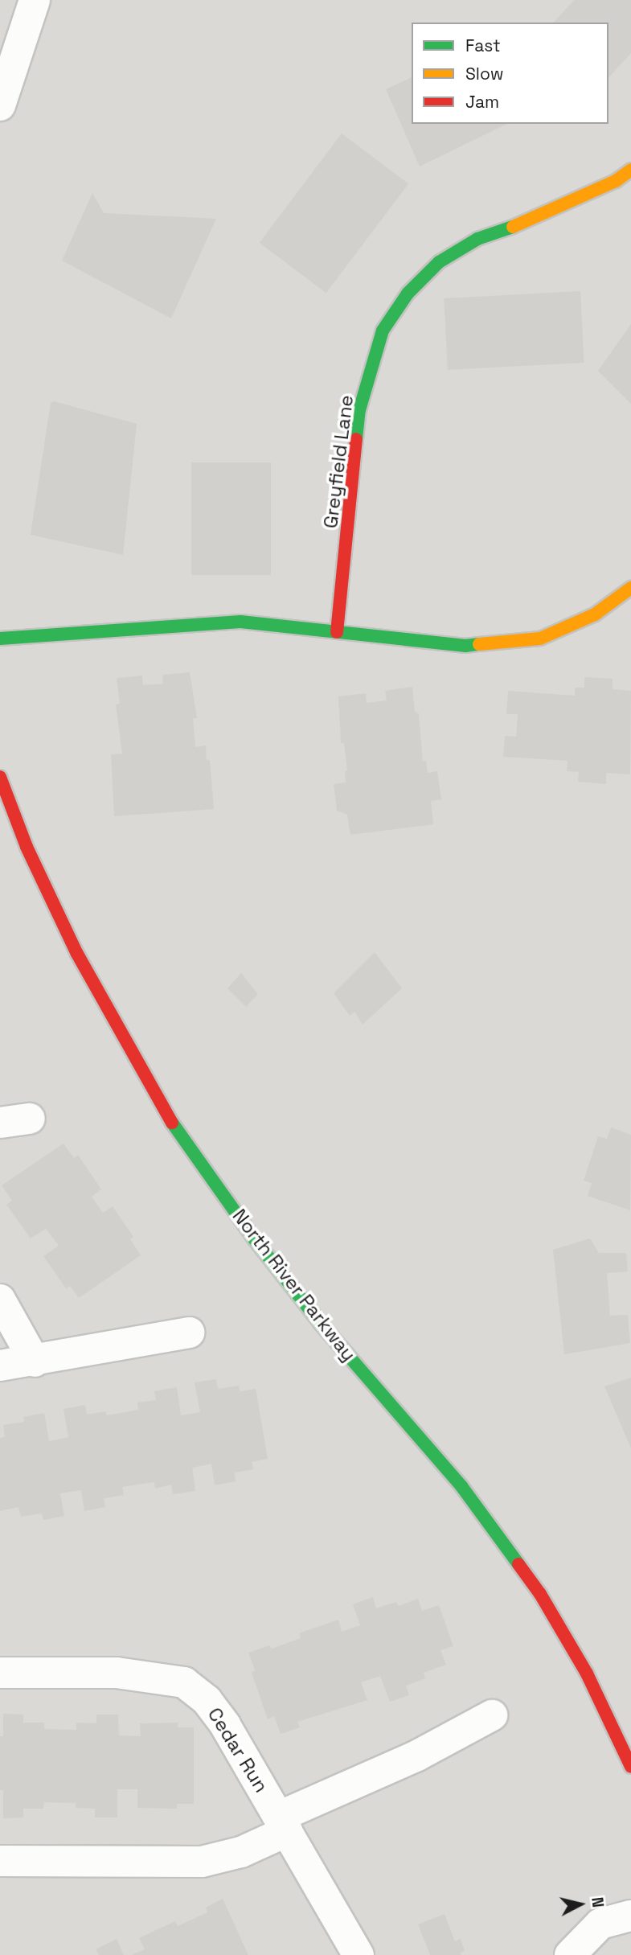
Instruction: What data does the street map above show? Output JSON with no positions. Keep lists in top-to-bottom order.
{
  "streets": {
    "street": ["Greyfield Lane", "North River Parkway", "Cedar Run"]
  },
  "legend": ["Fast", "Slow", "Jam"],
  "north": "right"
}
